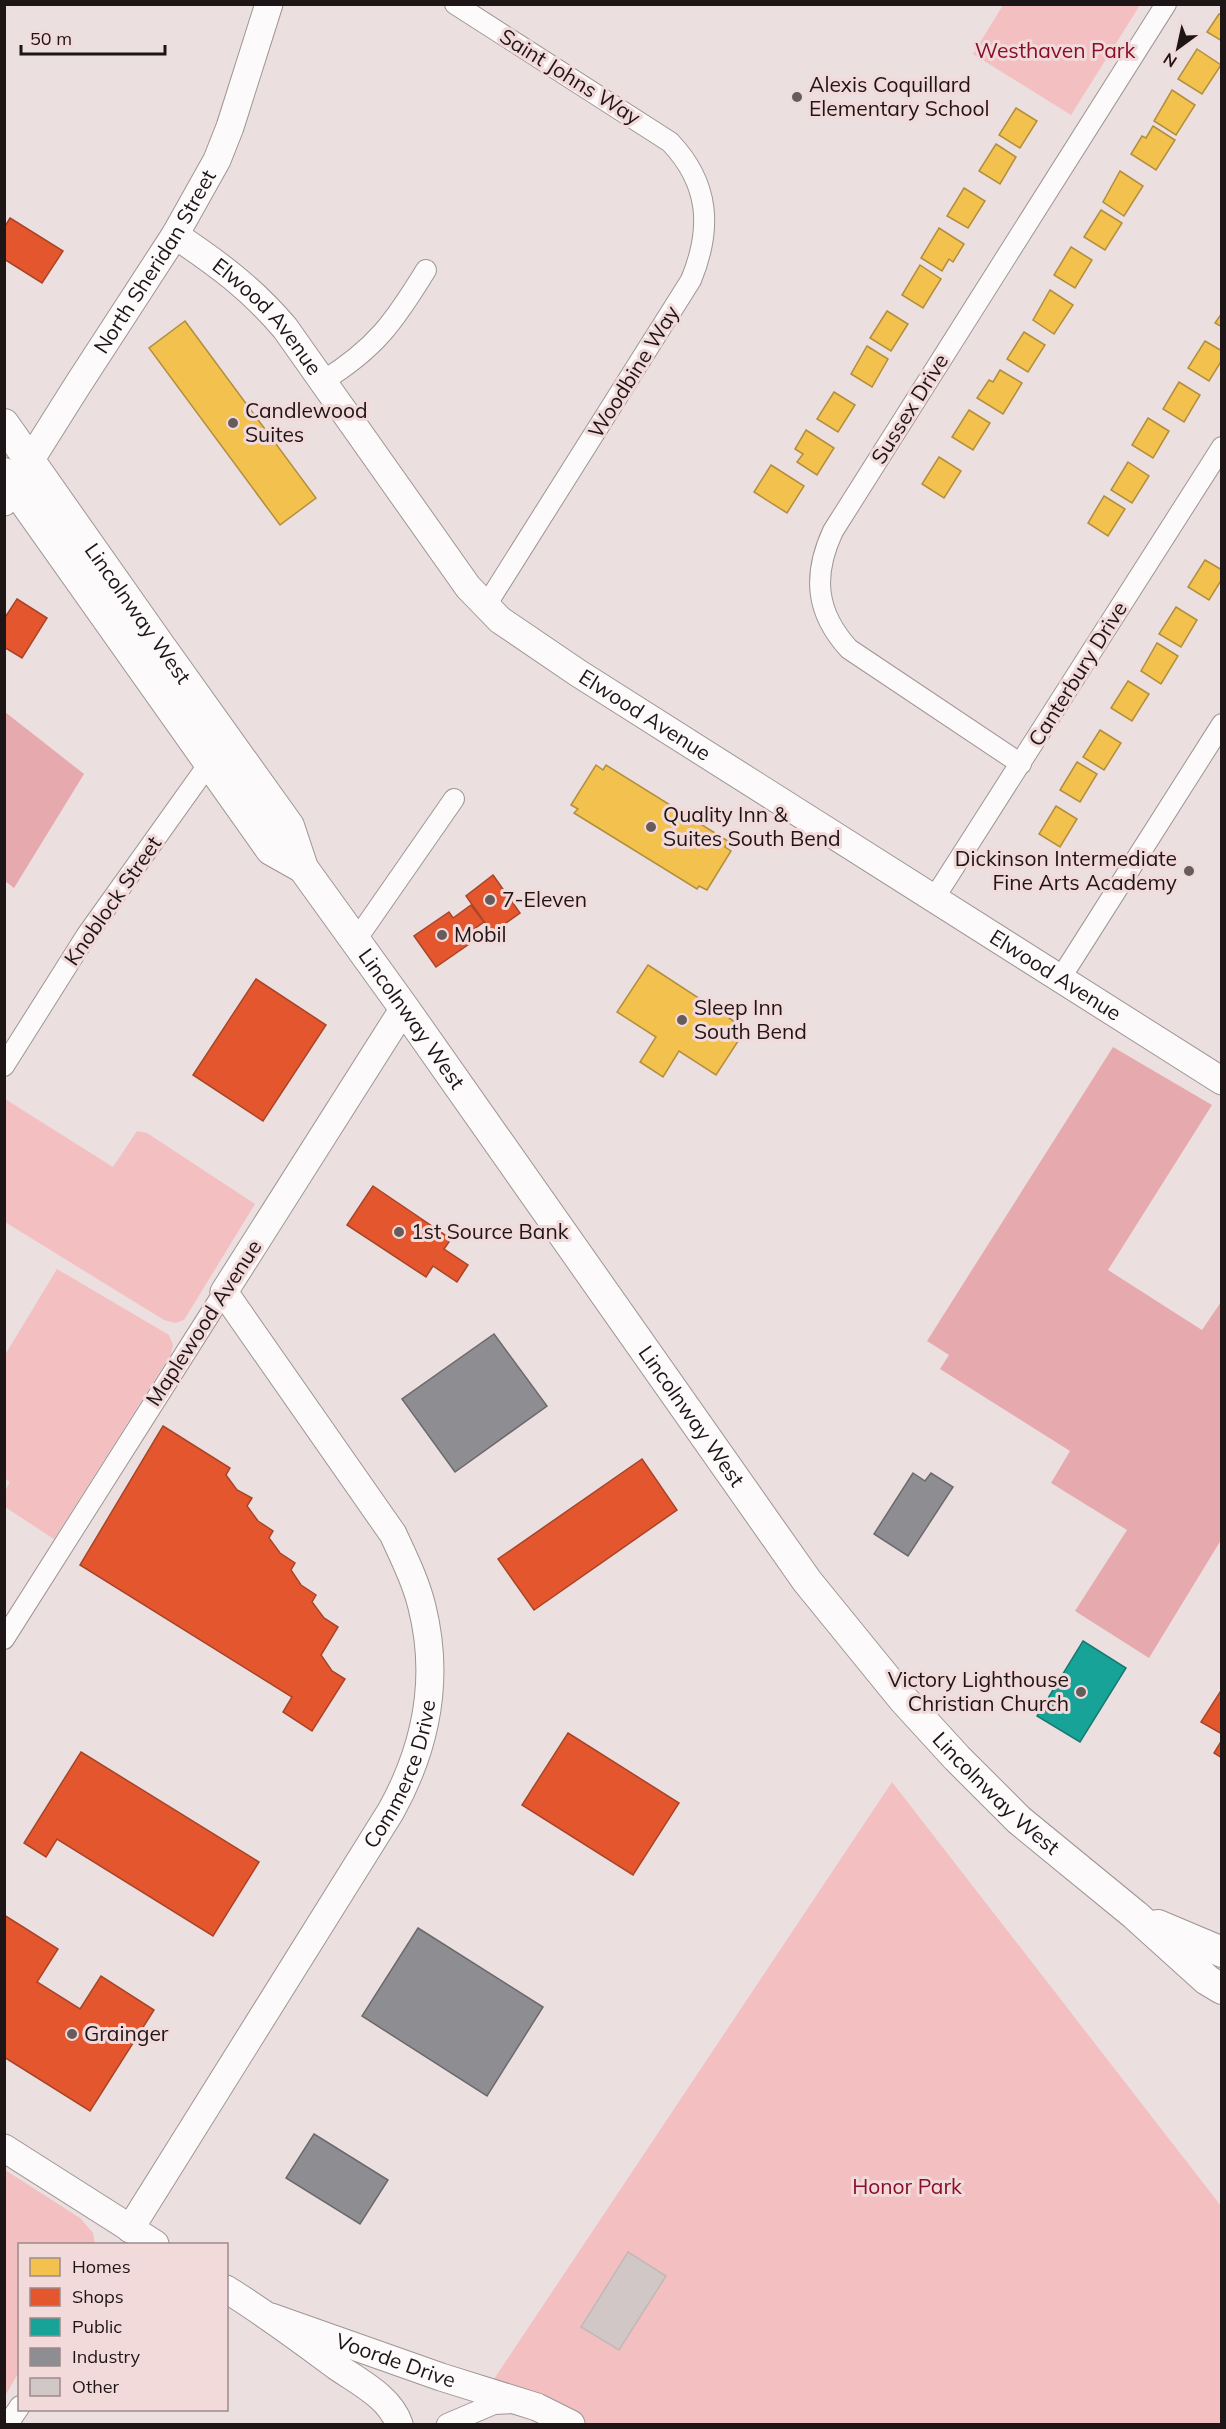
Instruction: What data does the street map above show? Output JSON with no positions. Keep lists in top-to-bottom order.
{
  "streets": {
    "main road": ["Lincolnway West"],
    "street": [
      "Saint Johns Way",
      "North Sheridan Street",
      "Elwood Avenue",
      "Woodbine Way",
      "Sussex Drive",
      "Canterbury Drive",
      "Knoblock Street",
      "Maplewood Avenue",
      "Commerce Drive",
      "Voorde Drive"
    ]
  },
  "crossings": [
    ["Saint Johns Way", "Woodbine Way"],
    ["North Sheridan Street", "Elwood Avenue"],
    ["North Sheridan Street", "Lincolnway West"],
    ["Elwood Avenue", "Woodbine Way"],
    ["Elwood Avenue", "Canterbury Drive"],
    ["Sussex Drive", "Canterbury Drive"],
    ["Lincolnway West", "Knoblock Street"],
    ["Lincolnway West", "Maplewood Avenue"],
    ["Maplewood Avenue", "Commerce Drive"]
  ],
  "parks": ["Westhaven Park", "Honor Park"],
  "places": [
    "Alexis Coquillard Elementary School",
    "Candlewood Suites",
    "Quality Inn & Suites South Bend",
    "Dickinson Intermediate Fine Arts Academy",
    "7-Eleven",
    "Mobil",
    "Sleep Inn South Bend",
    "1st Source Bank",
    "Victory Lighthouse Christian Church",
    "Grainger"
  ],
  "legend": [
    "Homes",
    "Shops",
    "Public",
    "Industry",
    "Other"
  ],
  "scale_bar": "50 m",
  "north": "bottom left"
}
